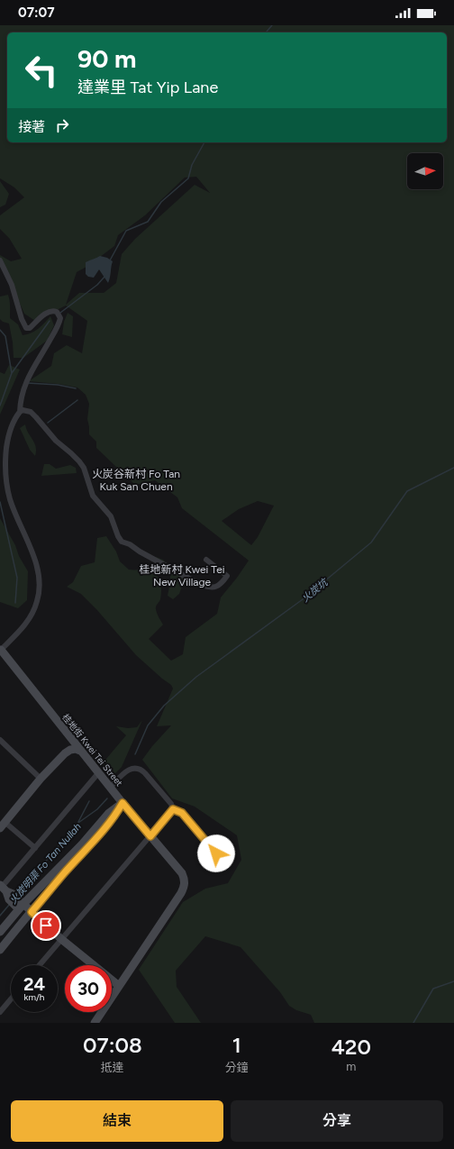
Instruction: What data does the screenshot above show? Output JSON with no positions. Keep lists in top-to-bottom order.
{
  "streets": {
    "street": ["桂地街 Kwei Tei Street"]
  },
  "districts": ["火炭谷新村 Fo Tan Kuk San Chuen", "桂地新村 Kwei Tei New Village"],
  "water": ["火炭坑", "火炭明渠 Fo Tan Nullah"],
  "north": "right",
  "page": {
    "status": "07:07",
    "turn": ["90 m", "達業里 Tat Yip Lane"],
    "then": "接著",
    "speed": "24 km/h",
    "limit": "30",
    "eta": [
      "07:08",
      "抵達",
      "1",
      "分鐘",
      "420",
      "m"
    ],
    "buttons": ["結束", "分享"]
  }
}
